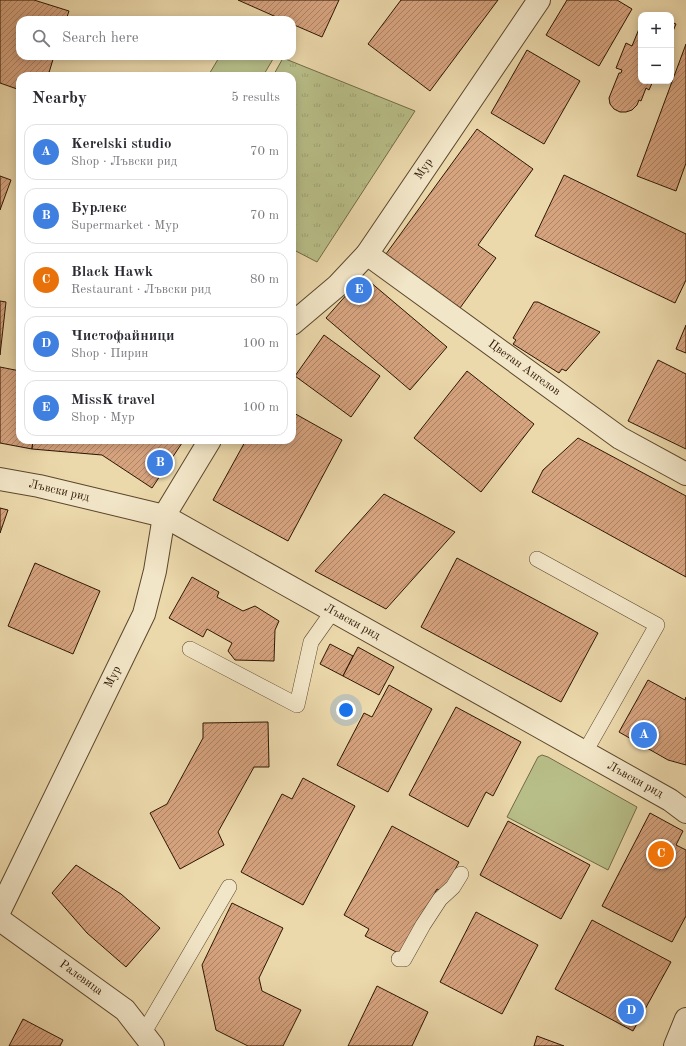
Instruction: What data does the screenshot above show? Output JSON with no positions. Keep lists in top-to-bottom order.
{
  "streets": {
    "street": [
      "Мур",
      "Цветан Ангелов",
      "Лъвски рид",
      "Ралевица"
    ]
  },
  "crossings": [
    ["Мур", "Цветан Ангелов"],
    ["Мур", "Лъвски рид"]
  ],
  "page": {
    "map_buttons": ["+", "−"],
    "search": "Search here",
    "heading": ["Nearby", "5 results"],
    "list": [
      {
        "mark": "A",
        "name": "Kerelski studio",
        "note": "Shop · Лъвски рид",
        "value": "70 m"
      },
      {
        "mark": "B",
        "name": "Бурлекс",
        "note": "Supermarket · Мур",
        "value": "70 m"
      },
      {
        "mark": "C",
        "name": "Black Hawk",
        "note": "Restaurant · Лъвски рид",
        "value": "80 m"
      },
      {
        "mark": "D",
        "name": "Чистофайници",
        "note": "Shop · Пирин",
        "value": "100 m"
      },
      {
        "mark": "E",
        "name": "MissK travel",
        "note": "Shop · Мур",
        "value": "100 m"
      }
    ],
    "pins": [
      "E",
      "B",
      "A",
      "C",
      "D"
    ]
  }
}
